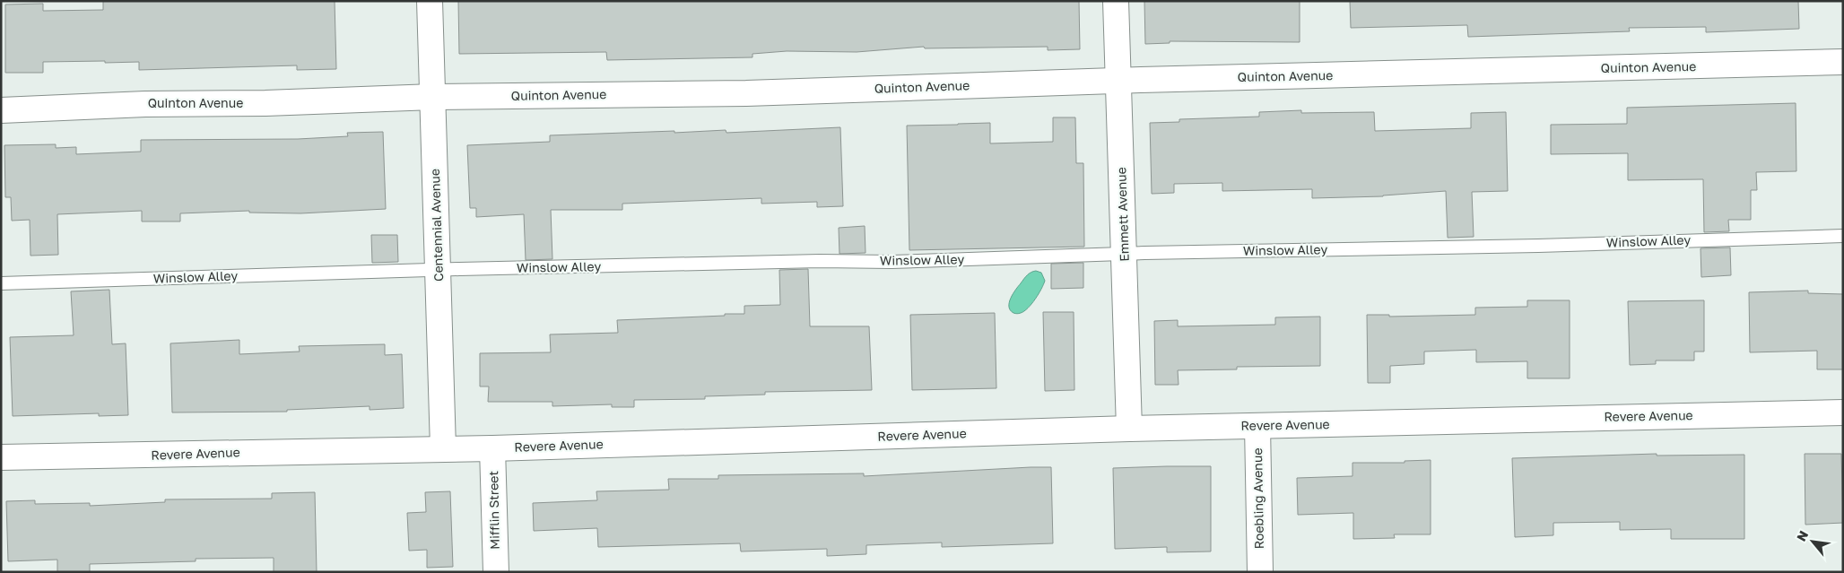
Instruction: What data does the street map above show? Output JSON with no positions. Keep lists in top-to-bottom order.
{
  "streets": {
    "street": [
      "Quinton Avenue",
      "Emmett Avenue",
      "Centennial Avenue",
      "Revere Avenue",
      "Roebling Avenue",
      "Mifflin Street"
    ],
    "lane": ["Winslow Alley"]
  },
  "crossings": [
    ["Quinton Avenue", "Emmett Avenue"],
    ["Quinton Avenue", "Centennial Avenue"],
    ["Emmett Avenue", "Winslow Alley"],
    ["Emmett Avenue", "Revere Avenue"],
    ["Centennial Avenue", "Winslow Alley"],
    ["Centennial Avenue", "Revere Avenue"],
    ["Revere Avenue", "Roebling Avenue"],
    ["Revere Avenue", "Mifflin Street"]
  ],
  "north": "top left"
}
